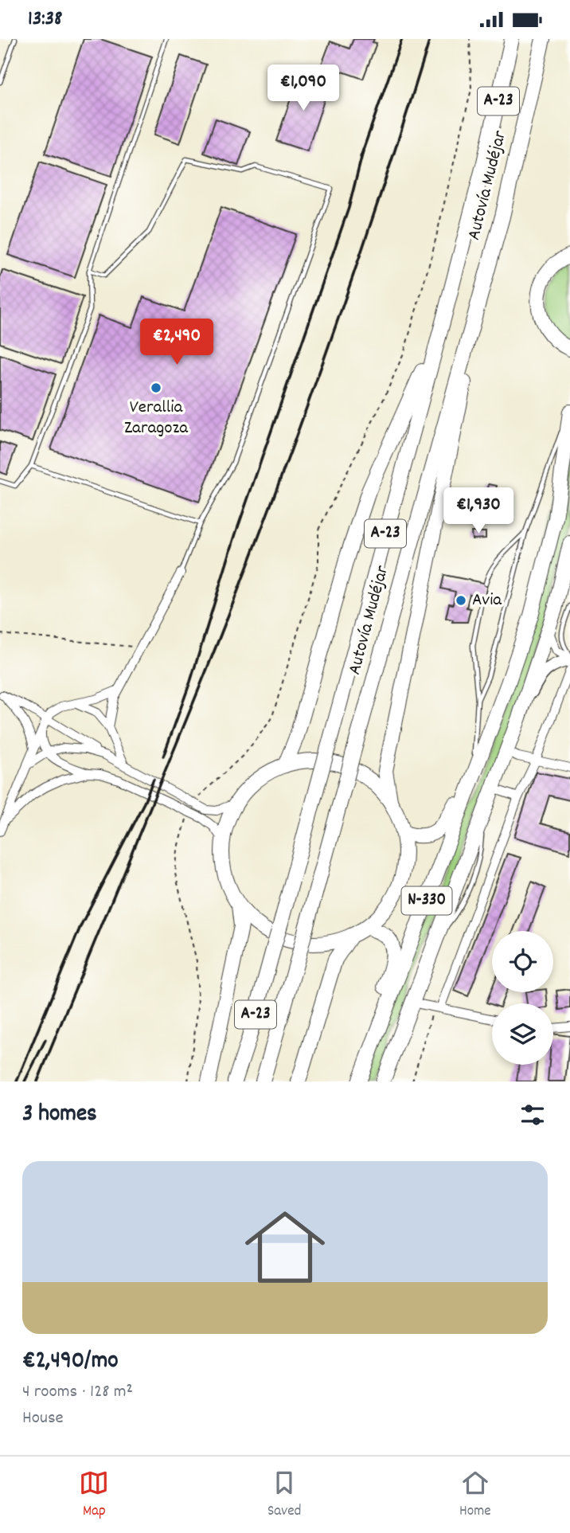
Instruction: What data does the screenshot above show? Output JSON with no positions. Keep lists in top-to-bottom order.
{
  "streets": {
    "highway": ["A-23", "Autovía Mudéjar", "N-330"]
  },
  "places": ["Verallia Zaragoza", "Avia"],
  "page": {
    "status": "13:38",
    "price": ["€1,090", "€2,490", "€1,930"],
    "heading": "3 homes",
    "list": [
      {
        "name": "€2,490/mo",
        "note": "4 rooms · 128 m² · House"
      }
    ],
    "tabs": ["Map", "Saved", "Home"]
  }
}
